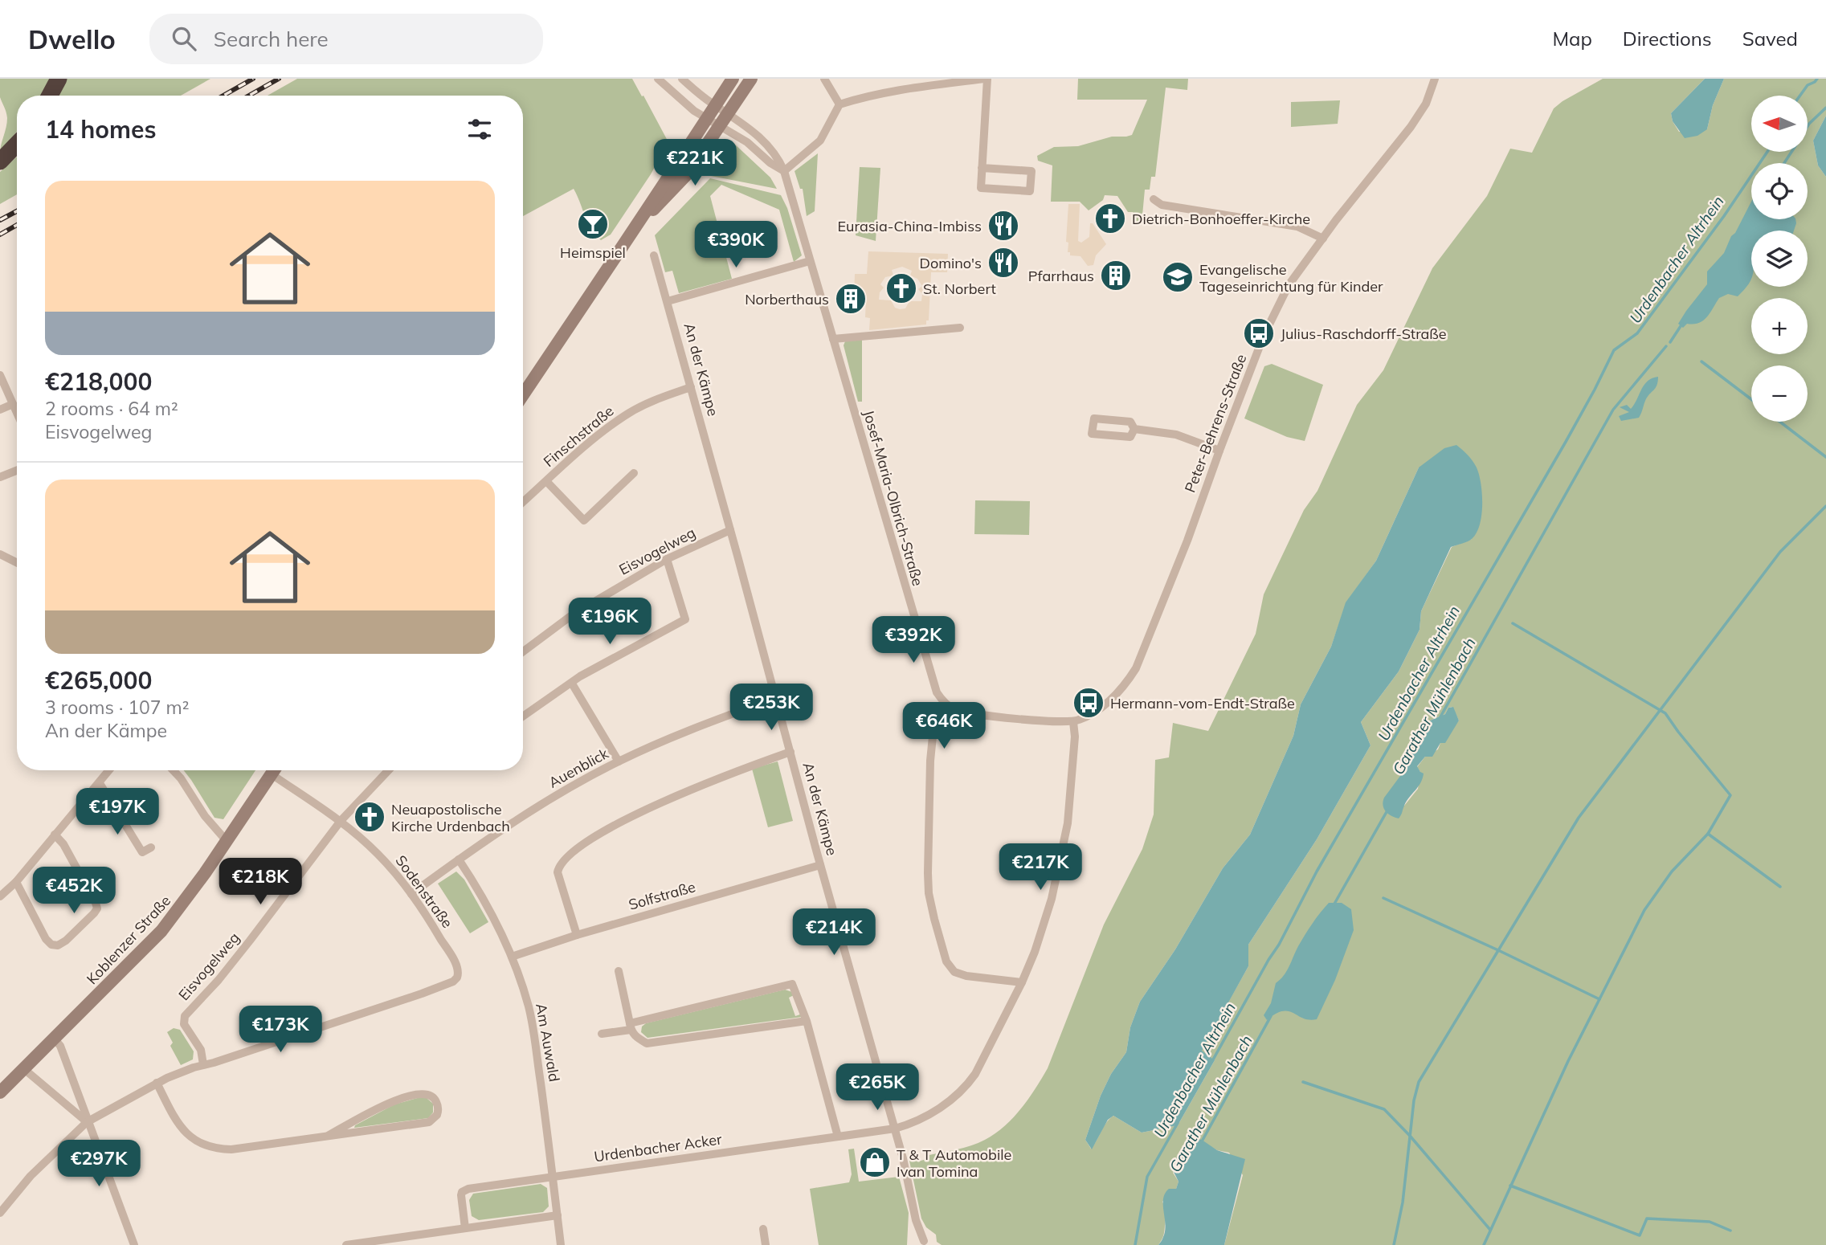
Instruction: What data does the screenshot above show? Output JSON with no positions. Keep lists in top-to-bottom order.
{
  "streets": {
    "main road": ["Koblenzer Straße"],
    "street": [
      "An der Kämpe",
      "Peter-Behrens-Straße",
      "Finschstraße",
      "Josef-Maria-Olbrich-Straße",
      "Eisvogelweg",
      "Auenblick",
      "Sodenstraße",
      "Solfstraße",
      "Am Auwald",
      "Urdenbacher Acker"
    ]
  },
  "crossings": [
    ["An der Kämpe", "Finschstraße"],
    ["An der Kämpe", "Eisvogelweg"],
    ["An der Kämpe", "Auenblick"],
    ["An der Kämpe", "Solfstraße"],
    ["An der Kämpe", "Urdenbacher Acker"],
    ["Eisvogelweg", "Sodenstraße"],
    ["Auenblick", "Sodenstraße"],
    ["Auenblick", "Am Auwald"],
    ["Solfstraße", "Am Auwald"],
    ["Am Auwald", "Urdenbacher Acker"]
  ],
  "water": ["Urdenbacher Altrhein", "Garather Mühlenbach"],
  "places": {
    "church": ["Dietrich-Bonhoeffer-Kirche", "St. Norbert", "Neuapostolische Kirche Urdenbach"],
    "bar": ["Heimspiel"],
    "restaurant": ["Eurasia-China-Imbiss", "Domino's"],
    "building": ["Pfarrhaus", "Norberthaus"],
    "school or university": ["Evangelische Tageseinrichtung für Kinder"],
    "bus stop": ["Julius-Raschdorff-Straße", "Hermann-vom-Endt-Straße"],
    "shop": ["T & T Automobile Ivan Tomina"]
  },
  "north": "left",
  "page": {
    "header": "Dwello",
    "search": "Search here",
    "nav": ["Map", "Directions", "Saved"],
    "map_buttons": ["+", "−"],
    "heading": "14 homes",
    "price": [
      "€221K",
      "€390K",
      "€196K",
      "€392K",
      "€253K",
      "€646K",
      "€197K",
      "€217K",
      "€218K",
      "€452K",
      "€214K",
      "€173K",
      "€265K",
      "€297K"
    ],
    "list": [
      {
        "name": "€218,000",
        "note": "2 rooms · 64 m² · Eisvogelweg"
      },
      {
        "name": "€265,000",
        "note": "3 rooms · 107 m² · An der Kämpe"
      }
    ]
  }
}
